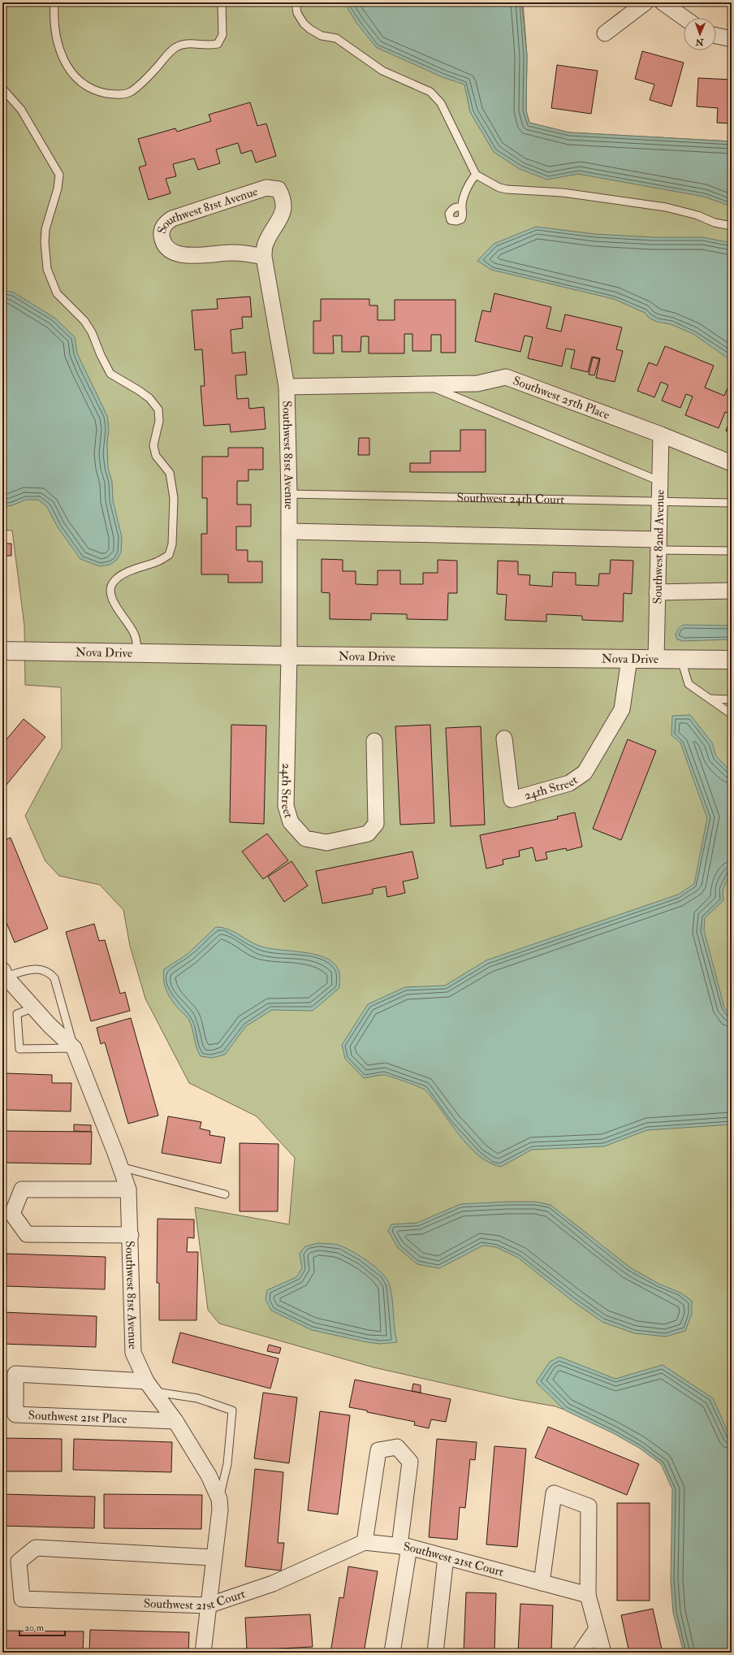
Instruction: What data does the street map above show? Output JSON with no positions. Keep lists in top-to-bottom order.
{
  "streets": {
    "street": [
      "Southwest 81st Avenue",
      "Southwest 25th Place",
      "Southwest 82nd Avenue",
      "Nova Drive",
      "24th Street",
      "Southwest 21st Place",
      "Southwest 21st Court"
    ],
    "lane": ["Southwest 24th Court"]
  },
  "crossings": [
    ["Southwest 81st Avenue", "Southwest 25th Place"],
    ["Southwest 81st Avenue", "Southwest 24th Court"],
    ["Southwest 81st Avenue", "Nova Drive"],
    ["Southwest 81st Avenue", "24th Street"],
    ["Southwest 81st Avenue", "Southwest 21st Place"],
    ["Southwest 81st Avenue", "Southwest 21st Court"],
    ["Southwest 25th Place", "Southwest 82nd Avenue"],
    ["Southwest 24th Court", "Southwest 82nd Avenue"],
    ["Southwest 82nd Avenue", "Nova Drive"],
    ["Nova Drive", "24th Street"]
  ],
  "scale_bar": "20 m",
  "north": "bottom"
}
